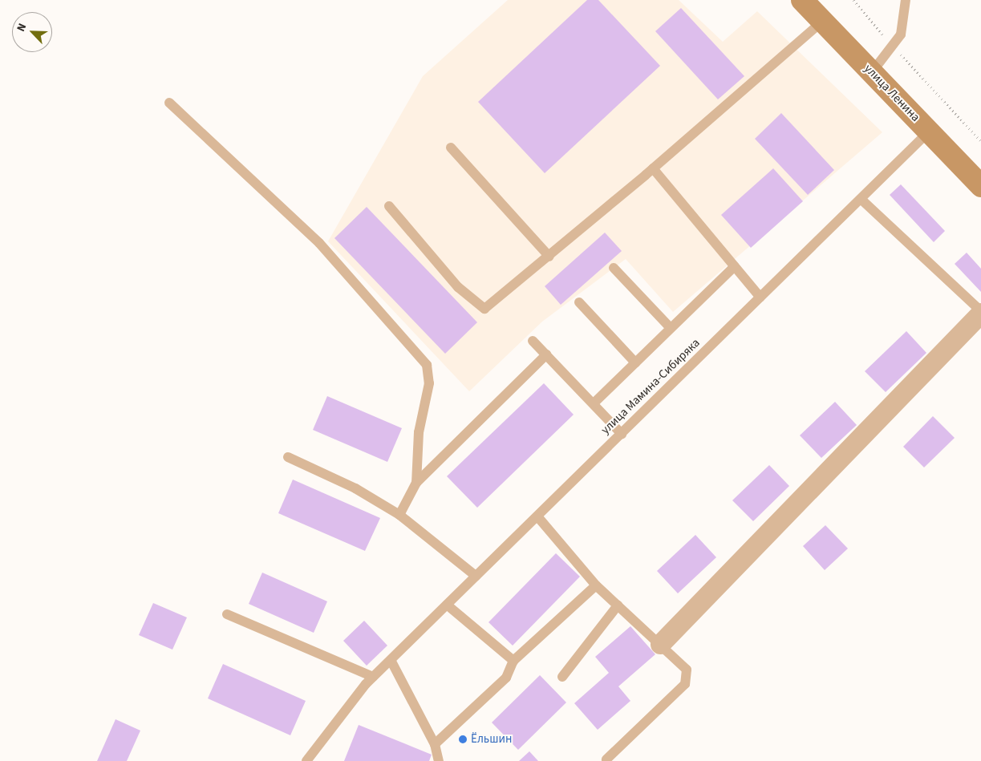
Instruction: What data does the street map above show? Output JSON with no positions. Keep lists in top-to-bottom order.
{
  "streets": {
    "main road": ["улица Ленина"],
    "lane": ["улица Мамина-Сибиряка"]
  },
  "crossings": [
    ["улица Ленина", "улица Мамина-Сибиряка"]
  ],
  "places": ["Ёльшин"],
  "north": "top left"
}
